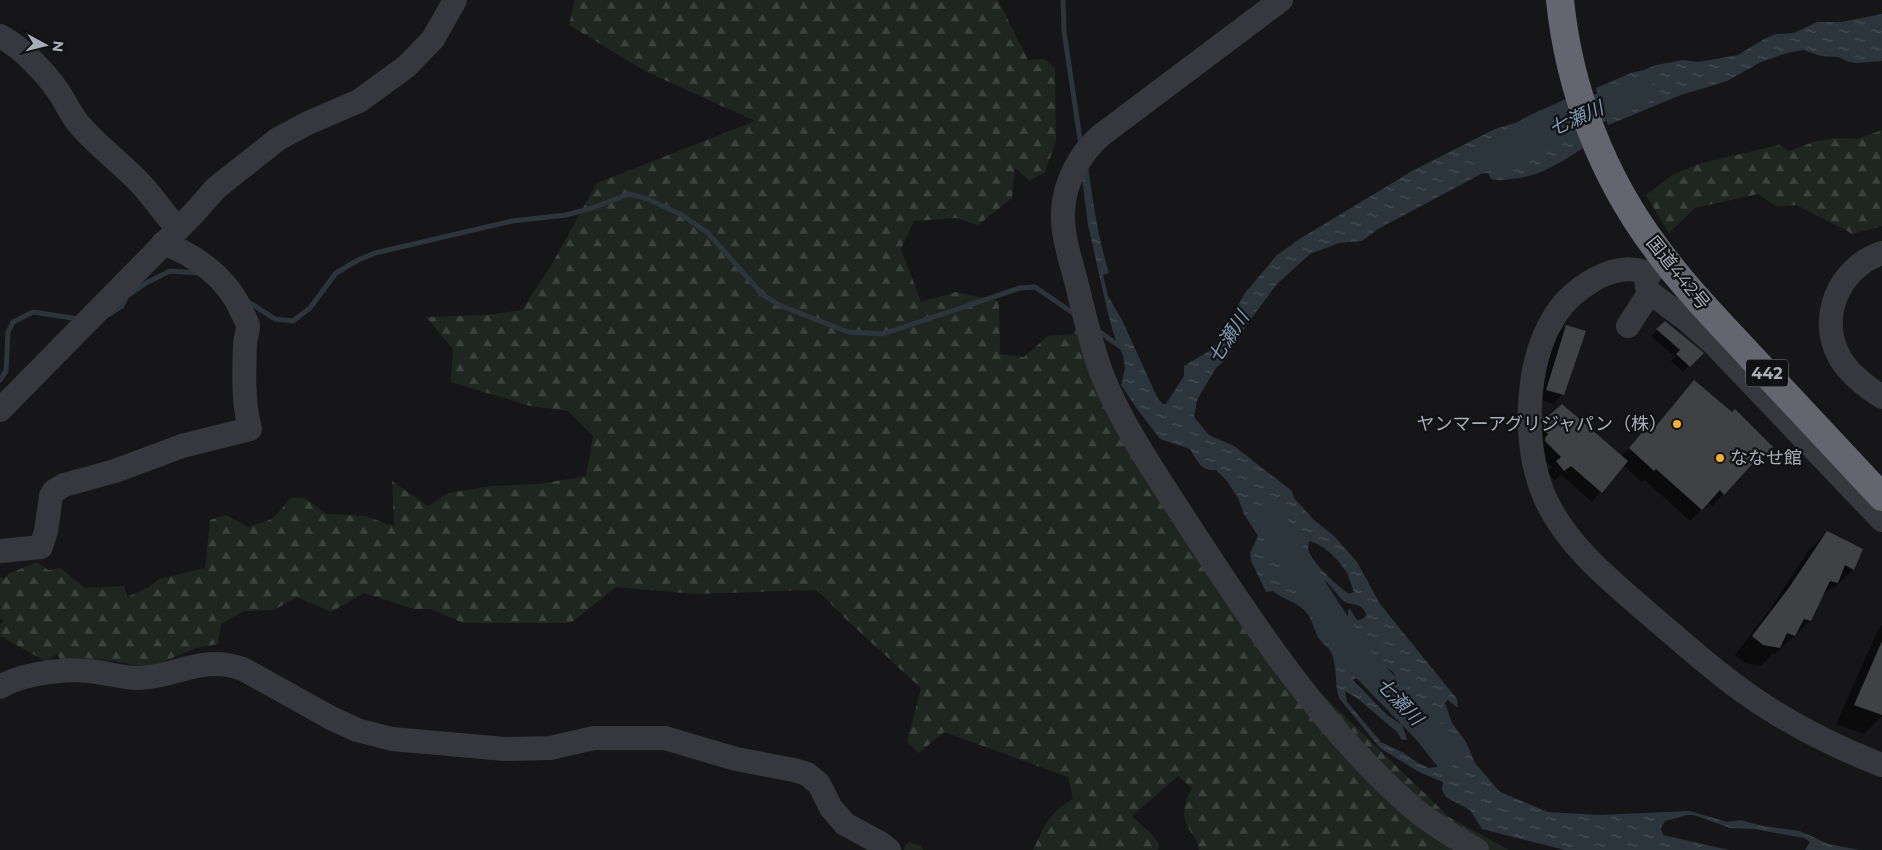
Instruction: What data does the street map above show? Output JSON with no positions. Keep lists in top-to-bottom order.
{
  "streets": {
    "highway": ["国道442号", "442"]
  },
  "water": ["七瀬川"],
  "places": ["ヤンマーアグリジャパン（株）", "ななせ館"],
  "north": "right"
}
